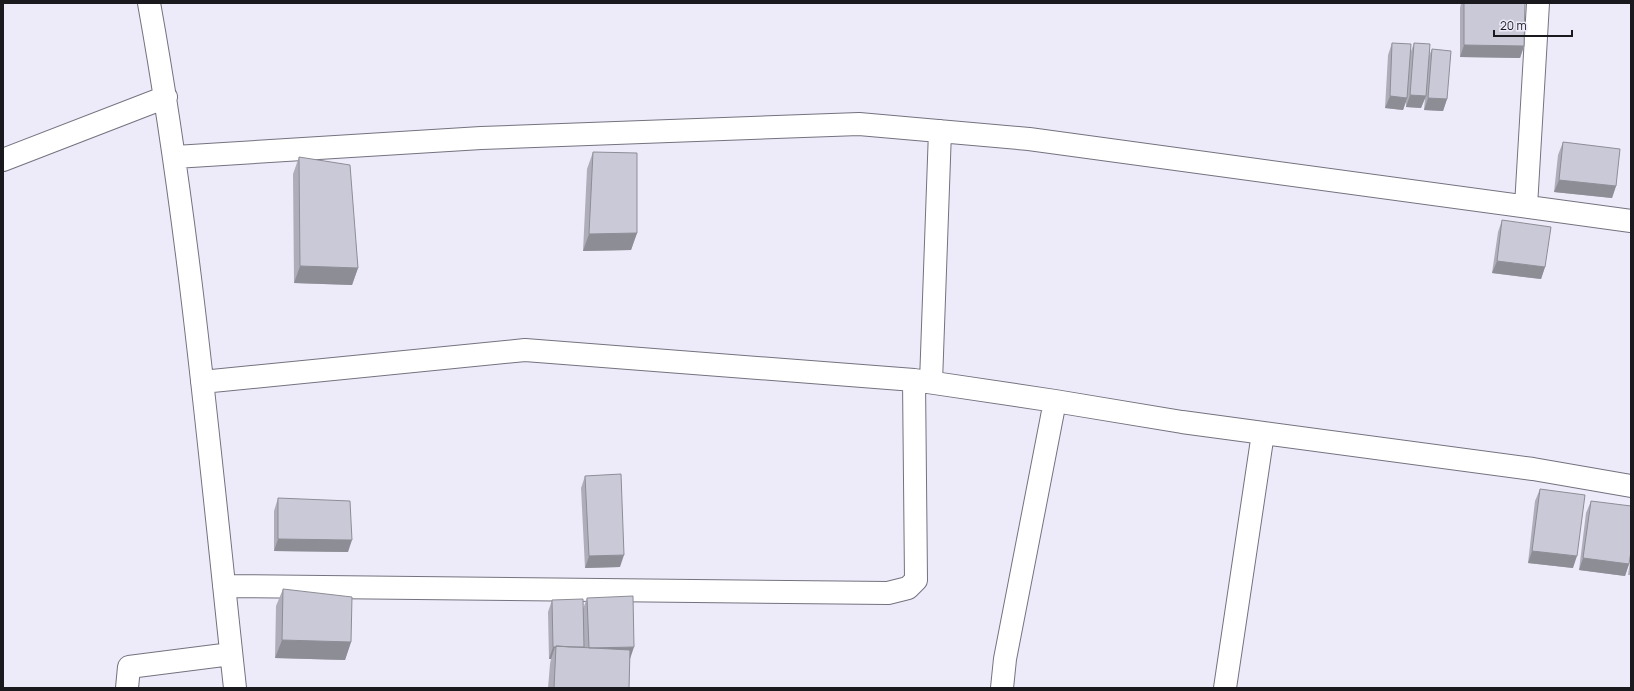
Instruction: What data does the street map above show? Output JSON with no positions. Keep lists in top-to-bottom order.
{
  "scale_bar": "20 m"
}
